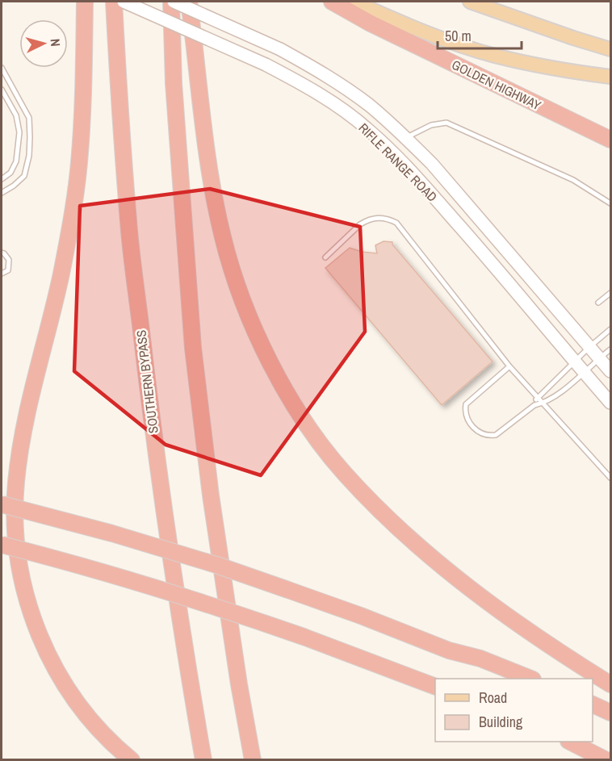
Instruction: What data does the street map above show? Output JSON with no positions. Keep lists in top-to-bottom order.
{
  "streets": {
    "highway": ["GOLDEN HIGHWAY", "SOUTHERN BYPASS"],
    "main road": ["RIFLE RANGE ROAD"]
  },
  "legend": ["Road", "Building"],
  "scale_bar": "50 m",
  "north": "right"
}
